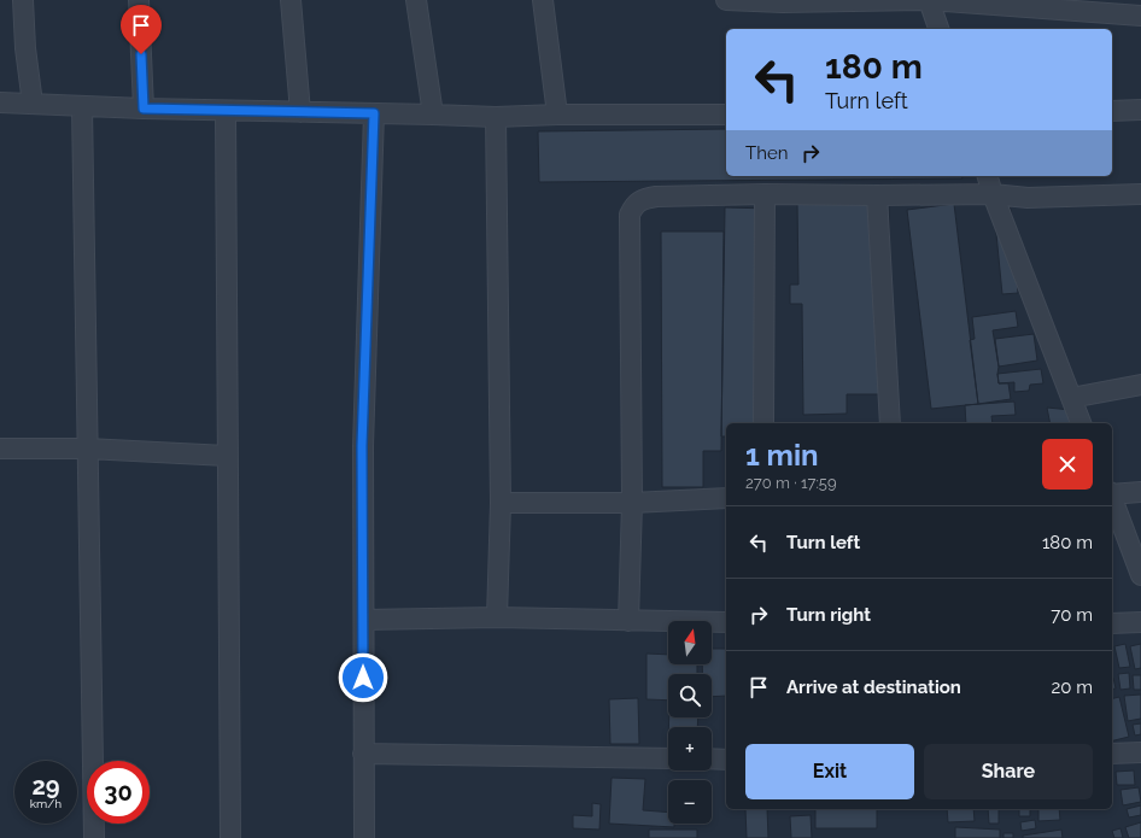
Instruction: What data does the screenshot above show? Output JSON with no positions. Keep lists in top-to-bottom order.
{
  "north": "top",
  "page": {
    "turn": ["180 m", "Turn left"],
    "then": "Then",
    "heading": ["1 min", "270 m · 17:59"],
    "list": [
      {
        "name": "Turn left",
        "value": "180 m"
      },
      {
        "name": "Turn right",
        "value": "70 m"
      },
      {
        "name": "Arrive at destination",
        "value": "20 m"
      }
    ],
    "map_buttons": ["+", "−"],
    "buttons": ["Exit", "Share"],
    "speed": "29 km/h",
    "limit": "30"
  }
}
